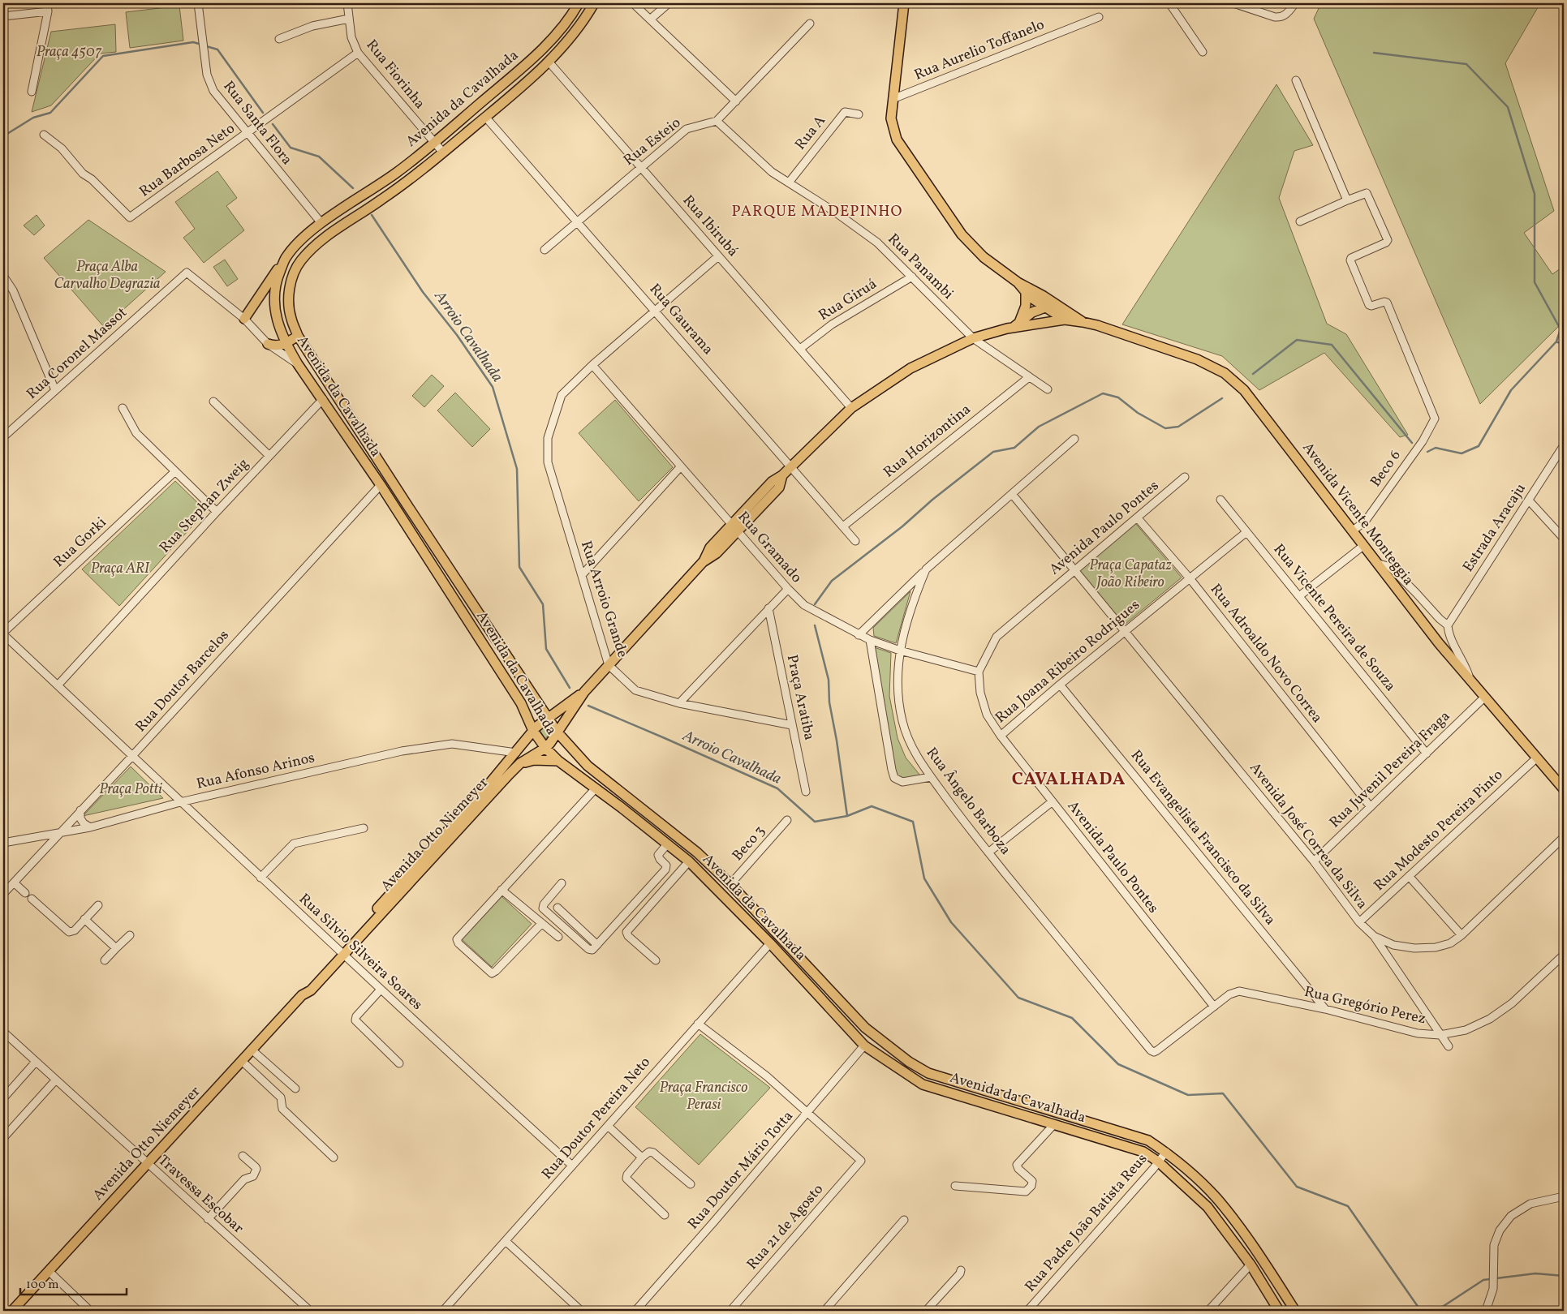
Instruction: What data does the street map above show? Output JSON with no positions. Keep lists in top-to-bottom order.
{
  "streets": {
    "main road": ["Avenida da Cavalhada", "Avenida Vicente Monteggia", "Avenida Otto Niemeyer"],
    "street": [
      "Rua Aurelio Toffanelo",
      "Rua Fiorinha",
      "Rua Santa Flora",
      "Rua A",
      "Rua Esteio",
      "Rua Barbosa Neto",
      "Rua Ibirubá",
      "Rua Panambi",
      "Rua Giruá",
      "Rua Gaurama",
      "Rua Coronel Massot",
      "Rua Horizontina",
      "Beco 6",
      "Rua Stephan Zweig",
      "Avenida Paulo Pontes",
      "Estrada Aracaju",
      "Rua Gorki",
      "Rua Gramado",
      "Rua Arroio Grande",
      "Rua Vicente Pereira de Souza",
      "Rua Adroaldo Novo Correa",
      "Rua Joana Ribeiro Rodrigues",
      "Rua Doutor Barcelos",
      "Praça Aratiba",
      "Rua Juvenil Pereira Fraga",
      "Rua Afonso Arinos",
      "Rua Ângelo Barboza",
      "Rua Modesto Pereira Pinto",
      "Avenida José Correa da Silva",
      "Rua Evangelista Francisco da Silva",
      "Beco 3",
      "Rua Silvio Silveira Soares",
      "Rua Gregório Perez",
      "Rua Doutor Pereira Neto",
      "Rua Doutor Mário Totta",
      "Travessa Escobar",
      "Rua Padre João Batista Reus",
      "Rua 21 de Agosto"
    ]
  },
  "crossings": [
    ["Rua Aurelio Toffanelo", "Avenida Vicente Monteggia"],
    ["Rua Fiorinha", "Avenida da Cavalhada"],
    ["Rua Fiorinha", "Rua Barbosa Neto"],
    ["Avenida da Cavalhada", "Rua Santa Flora"],
    ["Avenida da Cavalhada", "Rua Ibirubá"],
    ["Avenida da Cavalhada", "Rua Gaurama"],
    ["Avenida da Cavalhada", "Rua Stephan Zweig"],
    ["Avenida da Cavalhada", "Rua Doutor Barcelos"],
    ["Avenida da Cavalhada", "Avenida Otto Niemeyer"],
    ["Avenida da Cavalhada", "Beco 3"],
    ["Avenida da Cavalhada", "Rua Doutor Pereira Neto"],
    ["Avenida da Cavalhada", "Rua Doutor Mário Totta"],
    ["Avenida da Cavalhada", "Rua Padre João Batista Reus"],
    ["Rua Santa Flora", "Rua Barbosa Neto"],
    ["Rua A", "Rua Panambi"],
    ["Rua Esteio", "Rua Ibirubá"],
    ["Rua Esteio", "Rua Panambi"],
    ["Rua Esteio", "Rua Gaurama"],
    ["Rua Ibirubá", "Rua Giruá"],
    ["Rua Ibirubá", "Rua Arroio Grande"],
    ["Rua Ibirubá", "Avenida Otto Niemeyer"],
    ["Rua Panambi", "Rua Giruá"],
    ["Rua Panambi", "Rua Horizontina"],
    ["Rua Panambi", "Avenida Otto Niemeyer"],
    ["Rua Gaurama", "Rua Horizontina"],
    ["Rua Gaurama", "Rua Arroio Grande"],
    ["Rua Gaurama", "Avenida Otto Niemeyer"],
    ["Beco 6", "Avenida Vicente Monteggia"],
    ["Rua Stephan Zweig", "Rua Silvio Silveira Soares"],
    ["Avenida Vicente Monteggia", "Rua Juvenil Pereira Fraga"],
    ["Avenida Vicente Monteggia", "Rua Modesto Pereira Pinto"],
    ["Avenida Vicente Monteggia", "Avenida Otto Niemeyer"],
    ["Avenida Paulo Pontes", "Rua Gramado"],
    ["Avenida Paulo Pontes", "Rua Adroaldo Novo Correa"],
    ["Avenida Paulo Pontes", "Rua Joana Ribeiro Rodrigues"],
    ["Avenida Paulo Pontes", "Avenida José Correa da Silva"],
    ["Avenida Paulo Pontes", "Rua Gregório Perez"],
    ["Rua Gorki", "Rua Silvio Silveira Soares"],
    ["Rua Gramado", "Rua Arroio Grande"],
    ["Rua Gramado", "Rua Ângelo Barboza"],
    ["Rua Gramado", "Avenida Otto Niemeyer"],
    ["Rua Arroio Grande", "Praça Aratiba"],
    ["Rua Arroio Grande", "Avenida Otto Niemeyer"],
    ["Rua Vicente Pereira de Souza", "Rua Joana Ribeiro Rodrigues"],
    ["Rua Vicente Pereira de Souza", "Rua Juvenil Pereira Fraga"],
    ["Rua Adroaldo Novo Correa", "Rua Joana Ribeiro Rodrigues"],
    ["Rua Adroaldo Novo Correa", "Rua Juvenil Pereira Fraga"],
    ["Rua Joana Ribeiro Rodrigues", "Avenida José Correa da Silva"],
    ["Rua Joana Ribeiro Rodrigues", "Rua Evangelista Francisco da Silva"],
    ["Rua Doutor Barcelos", "Rua Afonso Arinos"],
    ["Rua Doutor Barcelos", "Rua Silvio Silveira Soares"],
    ["Rua Juvenil Pereira Fraga", "Avenida José Correa da Silva"],
    ["Rua Afonso Arinos", "Avenida Otto Niemeyer"],
    ["Rua Afonso Arinos", "Rua Silvio Silveira Soares"],
    ["Rua Ângelo Barboza", "Avenida José Correa da Silva"],
    ["Rua Ângelo Barboza", "Rua Gregório Perez"],
    ["Rua Modesto Pereira Pinto", "Avenida José Correa da Silva"],
    ["Avenida Otto Niemeyer", "Rua Silvio Silveira Soares"],
    ["Avenida Otto Niemeyer", "Travessa Escobar"],
    ["Rua Evangelista Francisco da Silva", "Rua Gregório Perez"],
    ["Rua Silvio Silveira Soares", "Rua Doutor Pereira Neto"],
    ["Rua Doutor Mário Totta", "Rua 21 de Agosto"]
  ],
  "districts": ["PARQUE MADEPINHO", "CAVALHADA"],
  "water": ["Arroio Cavalhada"],
  "parks": [
    "Praça 4507",
    "Praça Alba Carvalho Degrazia",
    "Praça Capataz João Ribeiro",
    "Praça ARI",
    "Praça Potti",
    "Praça Francisco Perasi"
  ],
  "scale_bar": "100 m"
}
